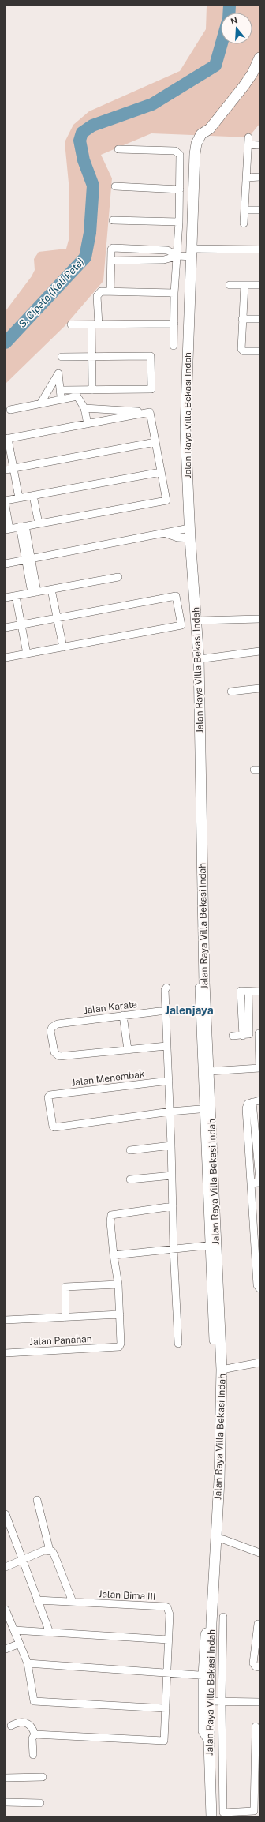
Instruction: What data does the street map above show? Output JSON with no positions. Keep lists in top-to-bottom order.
{
  "streets": {
    "main road": ["Jalan Raya Villa Bekasi Indah"],
    "street": [
      "Jalan Karate",
      "Jalan Menembak",
      "Jalan Panahan",
      "Jalan Bima III"
    ]
  },
  "districts": ["Jalenjaya"],
  "water": ["S. Cipete (Kali Pete)"],
  "north": "top"
}
